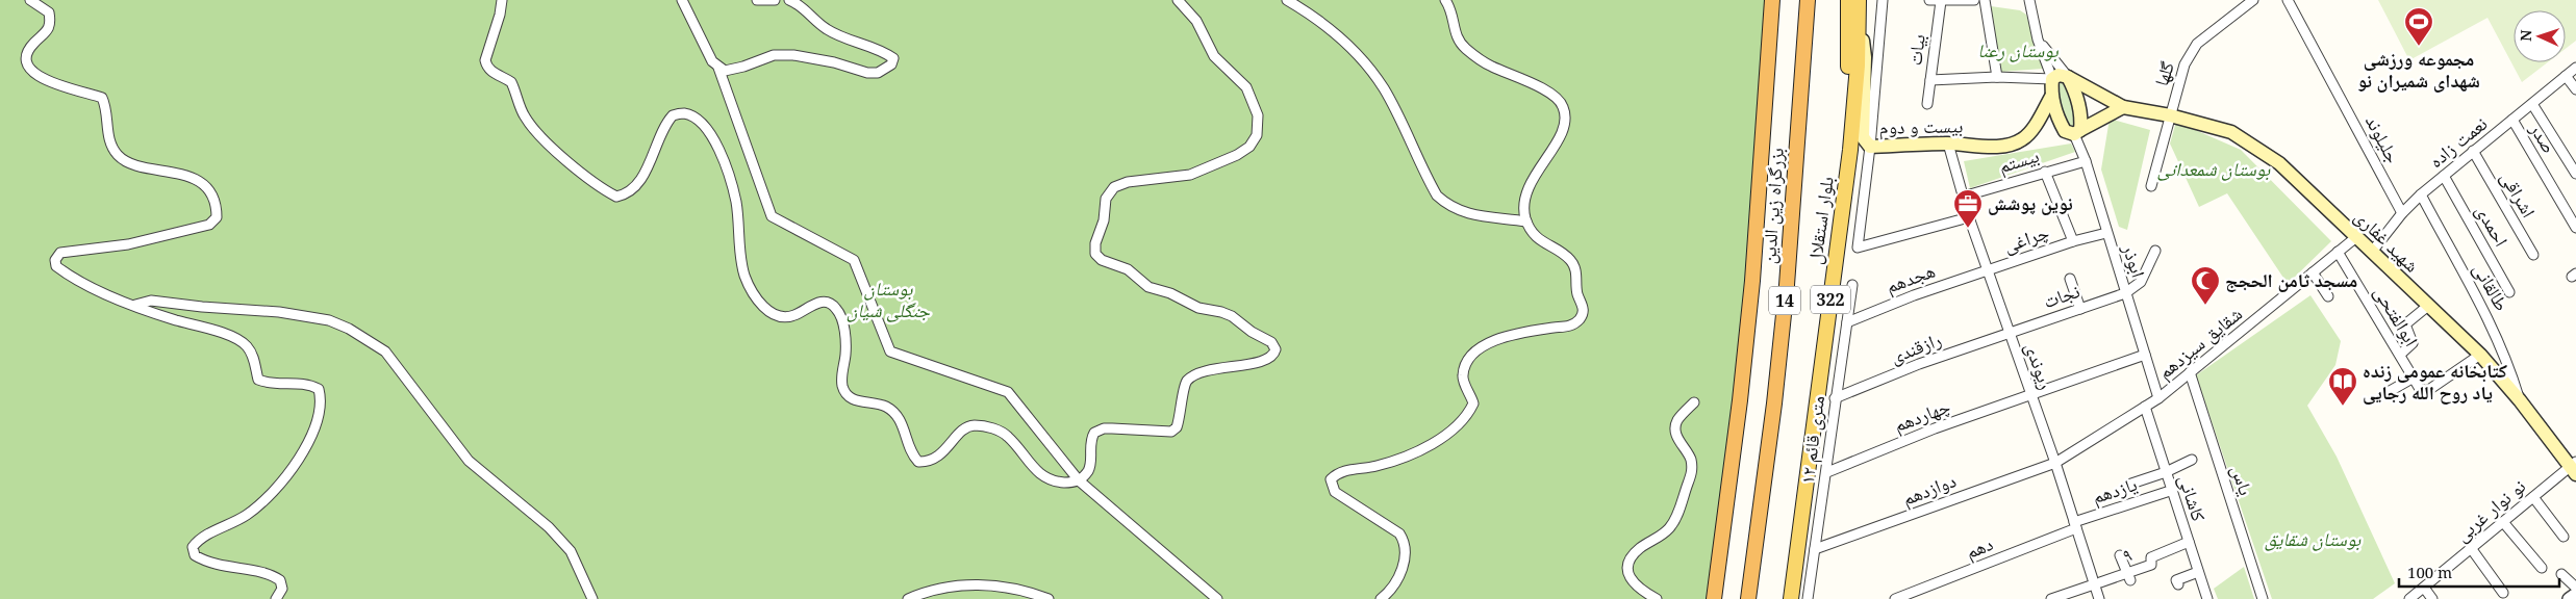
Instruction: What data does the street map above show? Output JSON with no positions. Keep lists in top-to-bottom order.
{
  "streets": {
    "highway": ["بزرگراه زین الدین", "14"],
    "main road": [
      "بیست و دوم",
      "بلوار استقلال",
      "شهید غفاری",
      "322"
    ],
    "street": [
      "بیات",
      "گلها",
      "صدر",
      "جلیلوند",
      "نعمت زاده",
      "بیستم",
      "اشراقی",
      "احمدی",
      "چراغی",
      "ابوذر",
      "هجدهم",
      "طالقانی",
      "نجات",
      "ابوالفتحی",
      "شقایق سیزدهم",
      "رازقندی",
      "ریوندی",
      "چهاردهم",
      "۱۲ متری قائم",
      "یاس",
      "دوازدهم",
      "یازدهم",
      "کاشانی",
      "نو نوار غربی",
      "دهم",
      "۹"
    ]
  },
  "crossings": [
    ["گلها", "شهید غفاری"],
    ["بیست و دوم", "بلوار استقلال"],
    ["بیست و دوم", "ریوندی"],
    ["صدر", "نعمت زاده"],
    ["جلیلوند", "نعمت زاده"],
    ["نعمت زاده", "اشراقی"],
    ["نعمت زاده", "احمدی"],
    ["نعمت زاده", "شهید غفاری"],
    ["نعمت زاده", "طالقانی"],
    ["بیستم", "ابوذر"],
    ["بیستم", "ریوندی"],
    ["چراغی", "ابوذر"],
    ["چراغی", "هجدهم"],
    ["چراغی", "ریوندی"],
    ["شهید غفاری", "طالقانی"],
    ["شهید غفاری", "ابوالفتحی"],
    ["شهید غفاری", "شقایق سیزدهم"],
    ["شهید غفاری", "نو نوار غربی"],
    ["ابوذر", "نجات"],
    ["ابوذر", "شقایق سیزدهم"],
    ["ابوذر", "چهاردهم"],
    ["هجدهم", "ریوندی"],
    ["هجدهم", "۱۲ متری قائم"],
    ["نجات", "رازقندی"],
    ["نجات", "ریوندی"],
    ["ابوالفتحی", "شقایق سیزدهم"],
    ["شقایق سیزدهم", "ریوندی"],
    ["شقایق سیزدهم", "یاس"],
    ["شقایق سیزدهم", "دوازدهم"],
    ["شقایق سیزدهم", "کاشانی"],
    ["رازقندی", "ریوندی"],
    ["رازقندی", "۱۲ متری قائم"],
    ["ریوندی", "چهاردهم"],
    ["ریوندی", "دوازدهم"],
    ["ریوندی", "یازدهم"],
    ["ریوندی", "دهم"],
    ["ریوندی", "۹"],
    ["چهاردهم", "۱۲ متری قائم"],
    ["۱۲ متری قائم", "دوازدهم"],
    ["یازدهم", "دهم"],
    ["کاشانی", "۹"]
  ],
  "parks": [
    "بوستان رعنا",
    "بوستان شمعدانی",
    "بوستان جنگلی شیان",
    "بوستان شقایق"
  ],
  "places": {
    "sports": ["مجموعه ورزشی شهدای شمیران نو"],
    "office": ["نوین پوشش"],
    "mosque": ["مسجد ثامن الحجج"],
    "library": ["کتابخانه عمومی زنده یاد روح الله رجایی"]
  },
  "scale_bar": "100 m",
  "north": "left"
}
